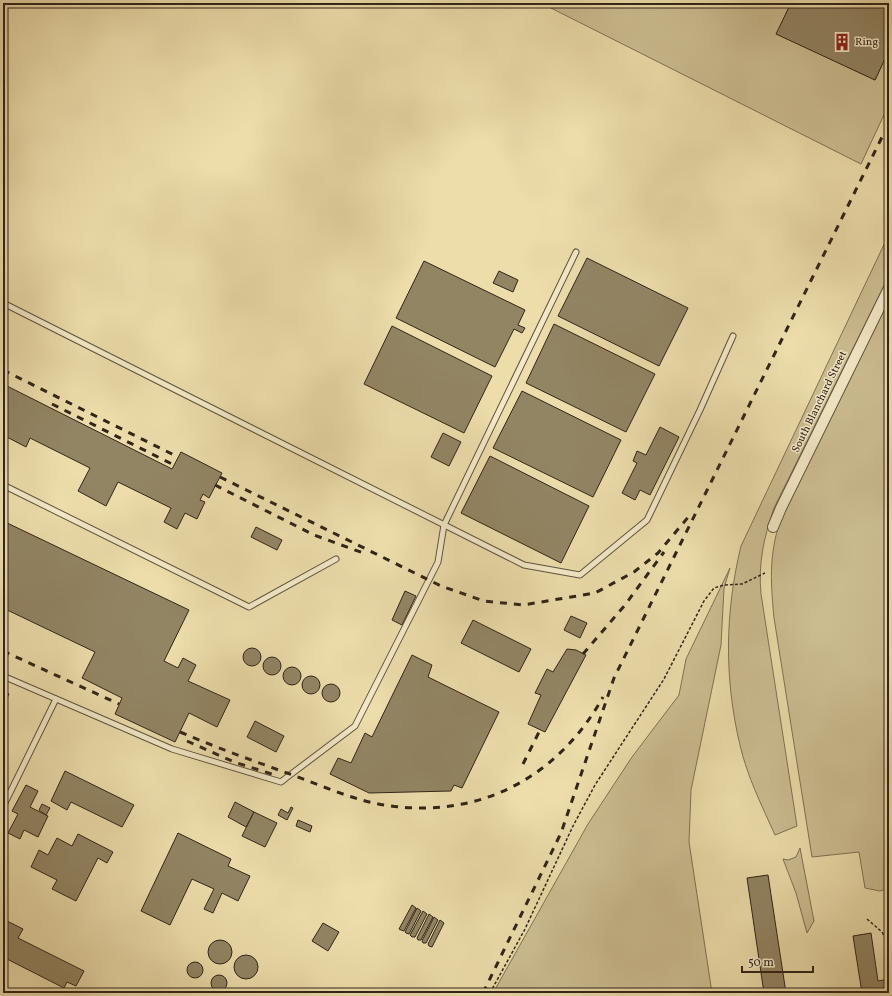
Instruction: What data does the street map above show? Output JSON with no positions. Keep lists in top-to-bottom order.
{
  "streets": {
    "street": ["South Blanchard Street"]
  },
  "places": {
    "building": ["Ring"]
  },
  "scale_bar": "50 m"
}
